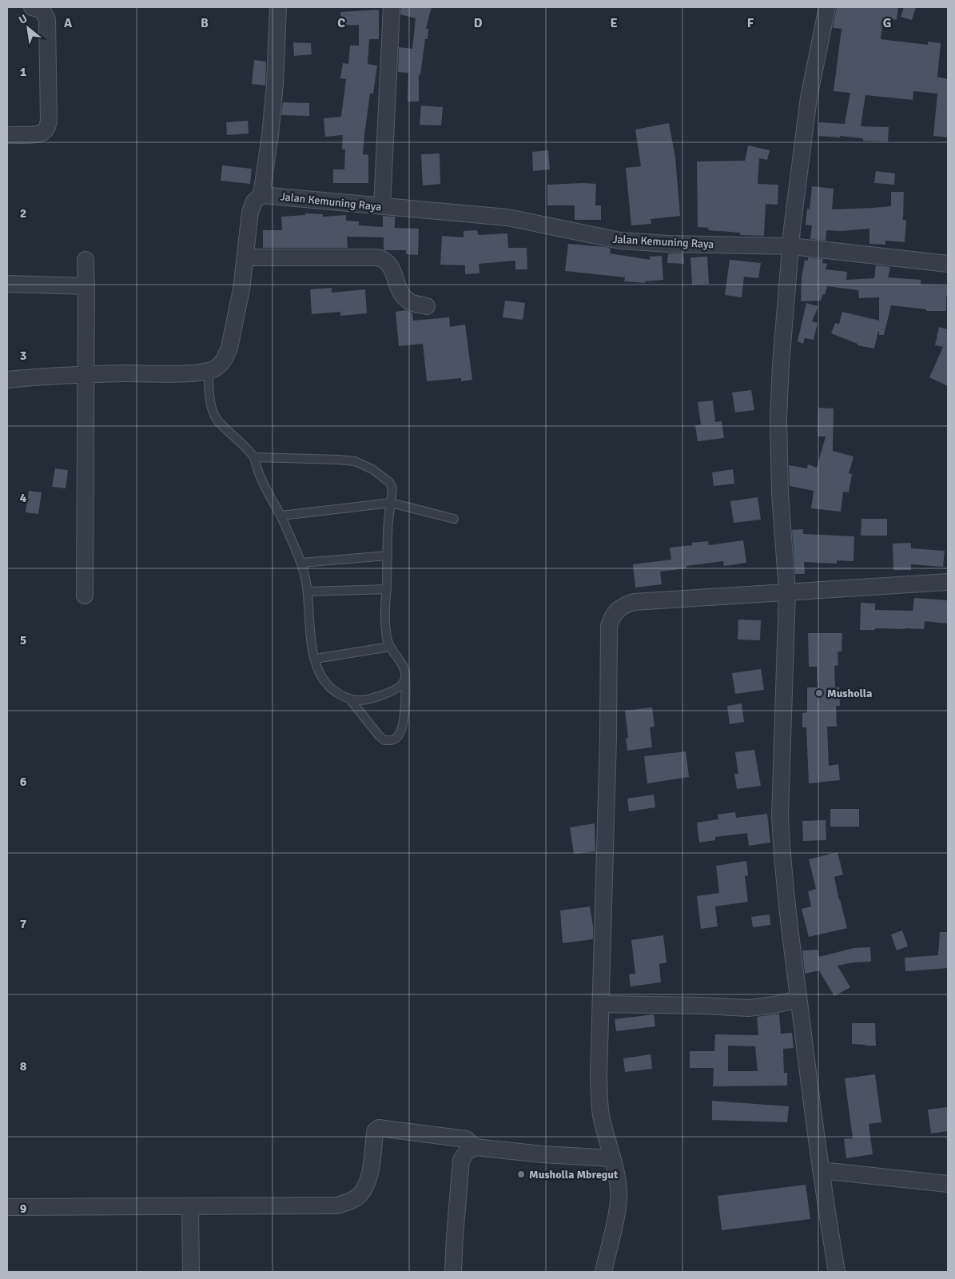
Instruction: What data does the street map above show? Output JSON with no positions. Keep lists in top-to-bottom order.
{
  "streets": {
    "street": ["Jalan Kemuning Raya"]
  },
  "places": ["Musholla", "Musholla Mbregut"],
  "north": "top left",
  "grid": {
    "columns": [
      "A",
      "B",
      "C",
      "D",
      "E",
      "F",
      "G"
    ],
    "rows": [
      "1",
      "2",
      "3",
      "4",
      "5",
      "6",
      "7",
      "8",
      "9"
    ]
  }
}
